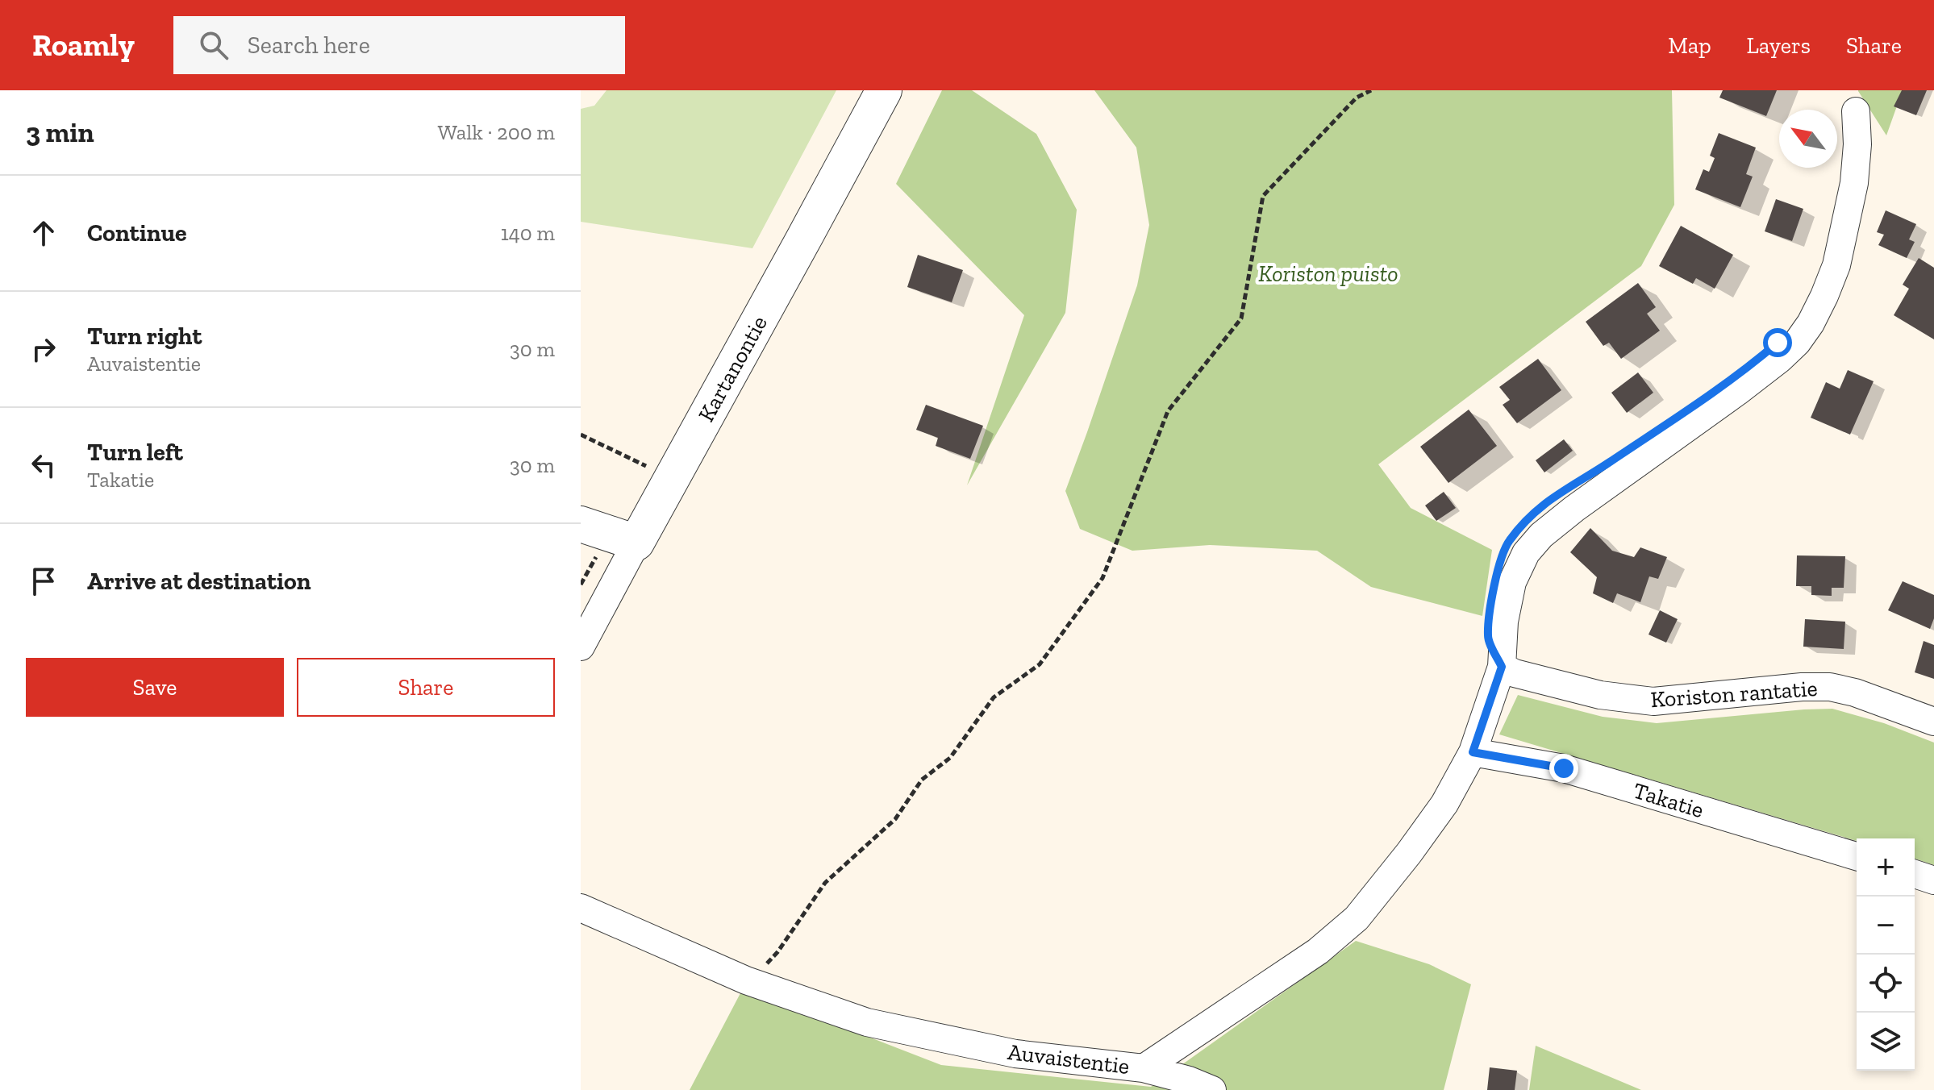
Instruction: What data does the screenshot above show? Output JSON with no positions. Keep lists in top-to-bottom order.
{
  "streets": {
    "street": [
      "Kartanontie",
      "Koriston rantatie",
      "Takatie",
      "Auvaistentie"
    ]
  },
  "crossings": [
    ["Koriston rantatie", "Auvaistentie"],
    ["Takatie", "Auvaistentie"]
  ],
  "parks": ["Koriston puisto"],
  "north": "top left",
  "page": {
    "header": "Roamly",
    "search": "Search here",
    "nav": ["Map", "Layers", "Share"],
    "heading": ["3 min", "Walk · 200 m"],
    "list": [
      ["Continue", "140 m"],
      ["Turn right", "Auvaistentie", "30 m"],
      ["Turn left", "Takatie", "30 m"],
      "Arrive at destination"
    ],
    "buttons": ["Save", "Share"],
    "map_buttons": ["+", "−"]
  }
}
